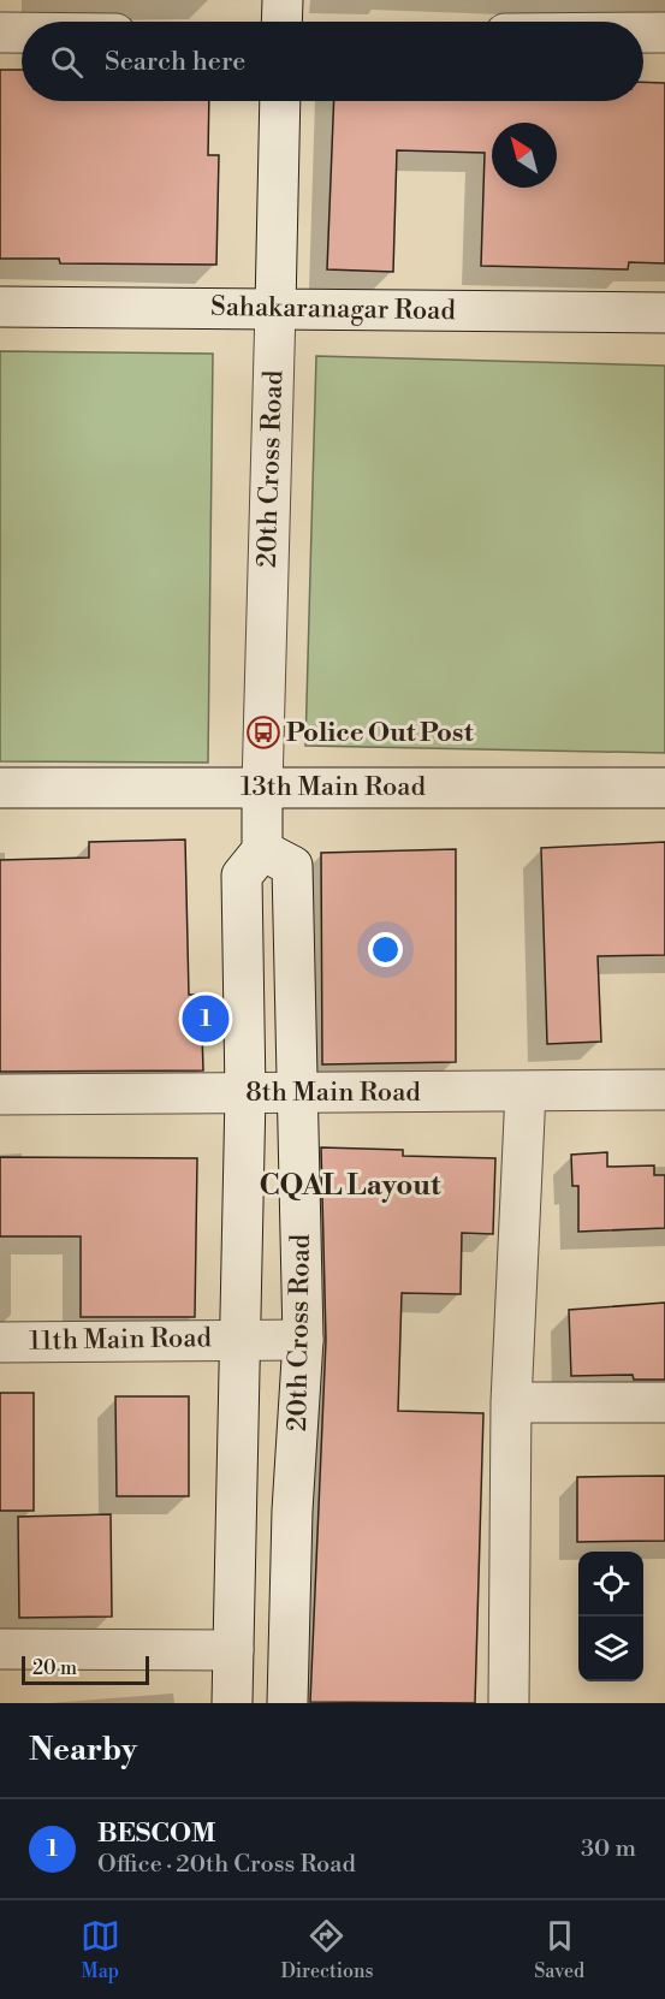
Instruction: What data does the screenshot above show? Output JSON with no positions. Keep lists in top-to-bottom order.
{
  "streets": {
    "street": [
      "Sahakaranagar Road",
      "20th Cross Road",
      "13th Main Road",
      "8th Main Road",
      "11th Main Road"
    ]
  },
  "crossings": [
    ["Sahakaranagar Road", "20th Cross Road"],
    ["20th Cross Road", "13th Main Road"],
    ["20th Cross Road", "8th Main Road"],
    ["20th Cross Road", "11th Main Road"]
  ],
  "districts": ["CQAL Layout"],
  "places": {
    "bus stop": ["Police Out Post"]
  },
  "scale_bar": "20 m",
  "north": "top left",
  "page": {
    "search": "Search here",
    "pins": "1",
    "scale": "20 m",
    "heading": "Nearby",
    "list": [
      {
        "mark": "1",
        "name": "BESCOM",
        "note": "Office · 20th Cross Road",
        "value": "30 m"
      }
    ],
    "nav": ["Map", "Directions", "Saved"]
  }
}
